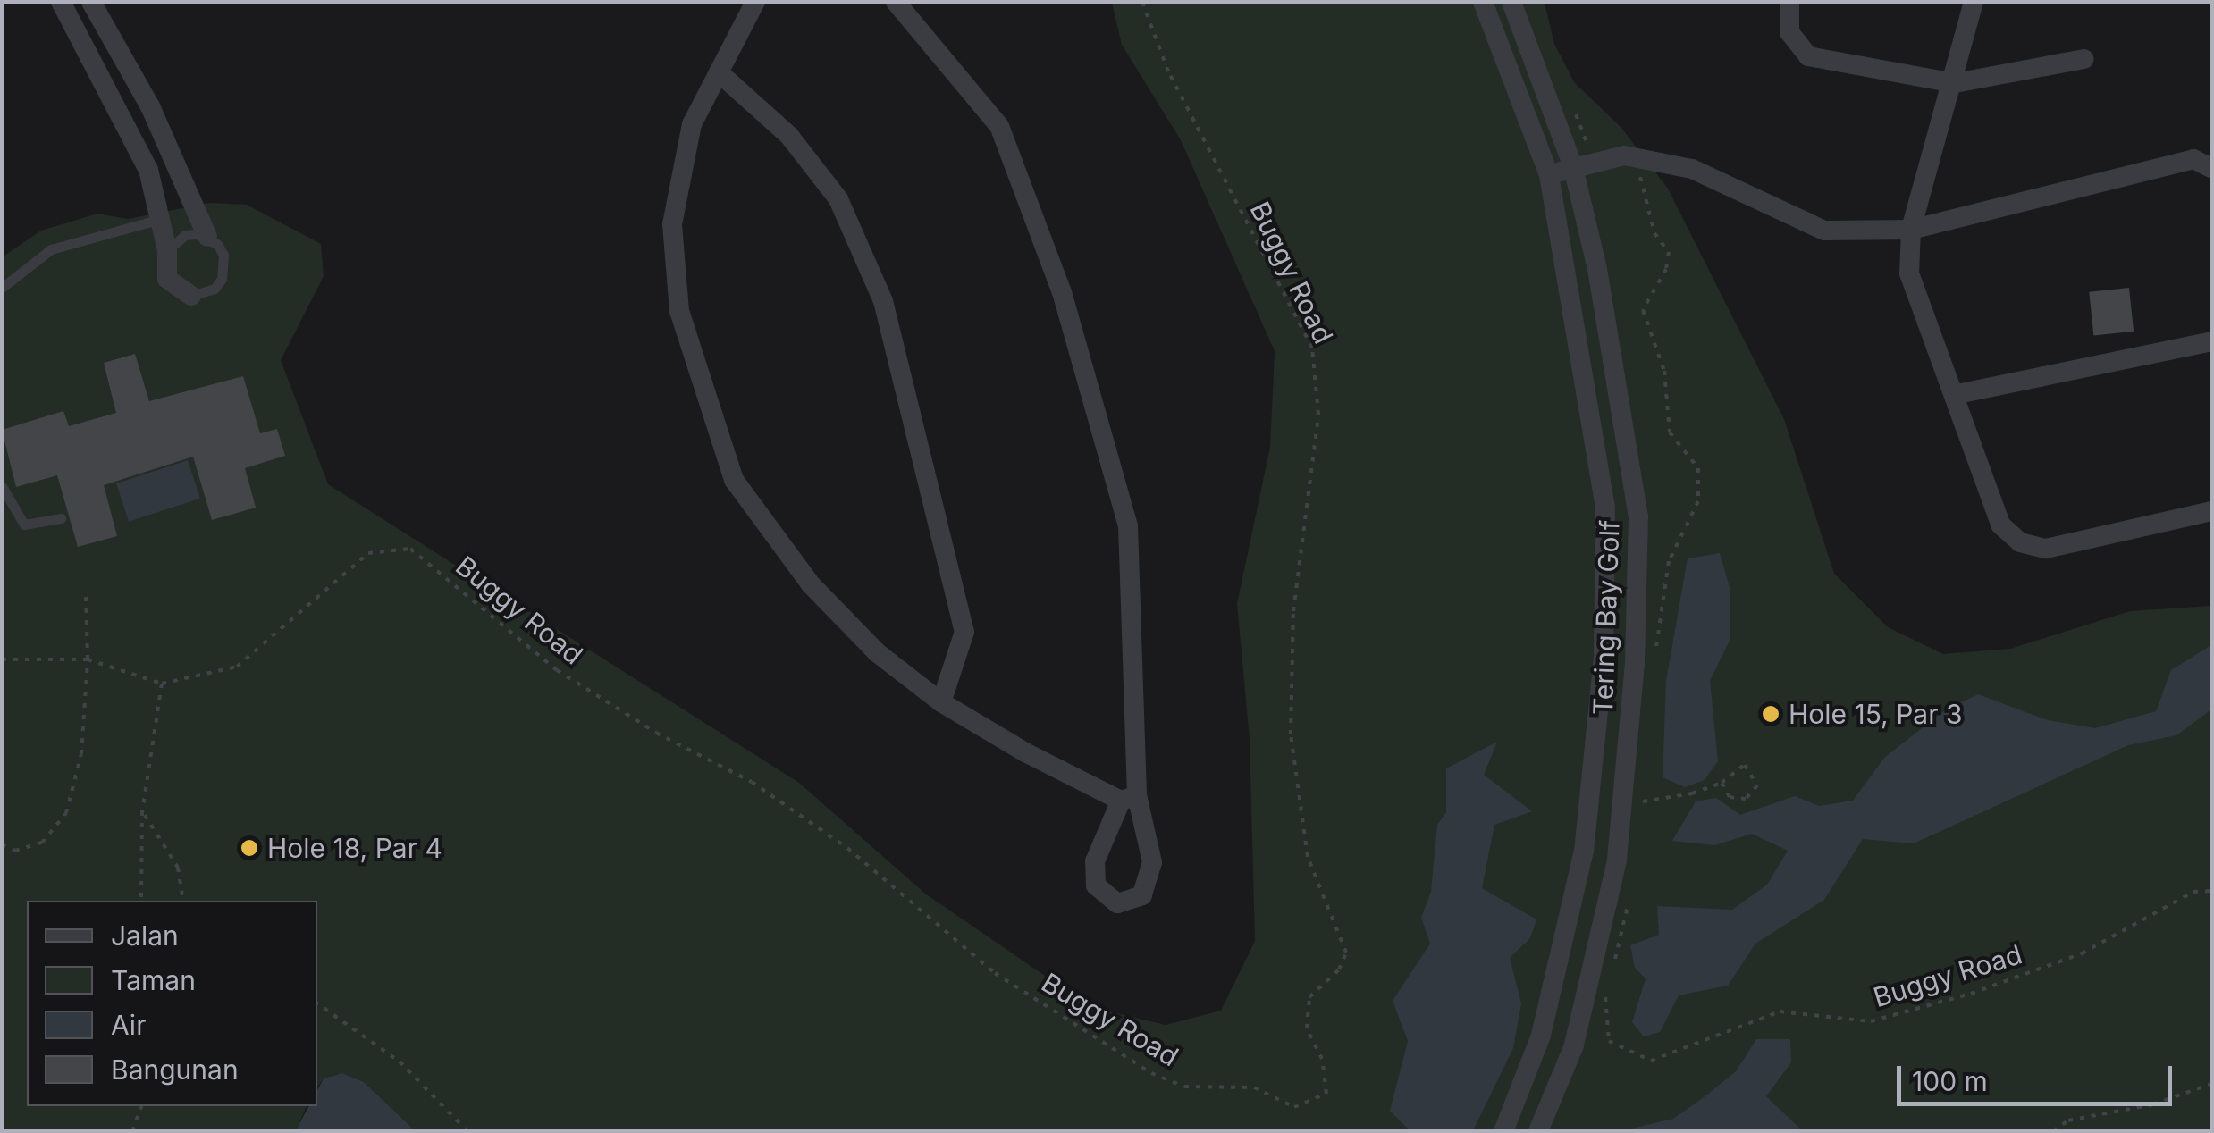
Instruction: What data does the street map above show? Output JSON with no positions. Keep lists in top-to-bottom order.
{
  "streets": {
    "street": ["Tering Bay Golf"],
    "path": ["Buggy Road"]
  },
  "places": ["Hole 15, Par 3", "Hole 18, Par 4"],
  "legend": [
    "Jalan",
    "Taman",
    "Air",
    "Bangunan"
  ],
  "scale_bar": "100 m"
}
